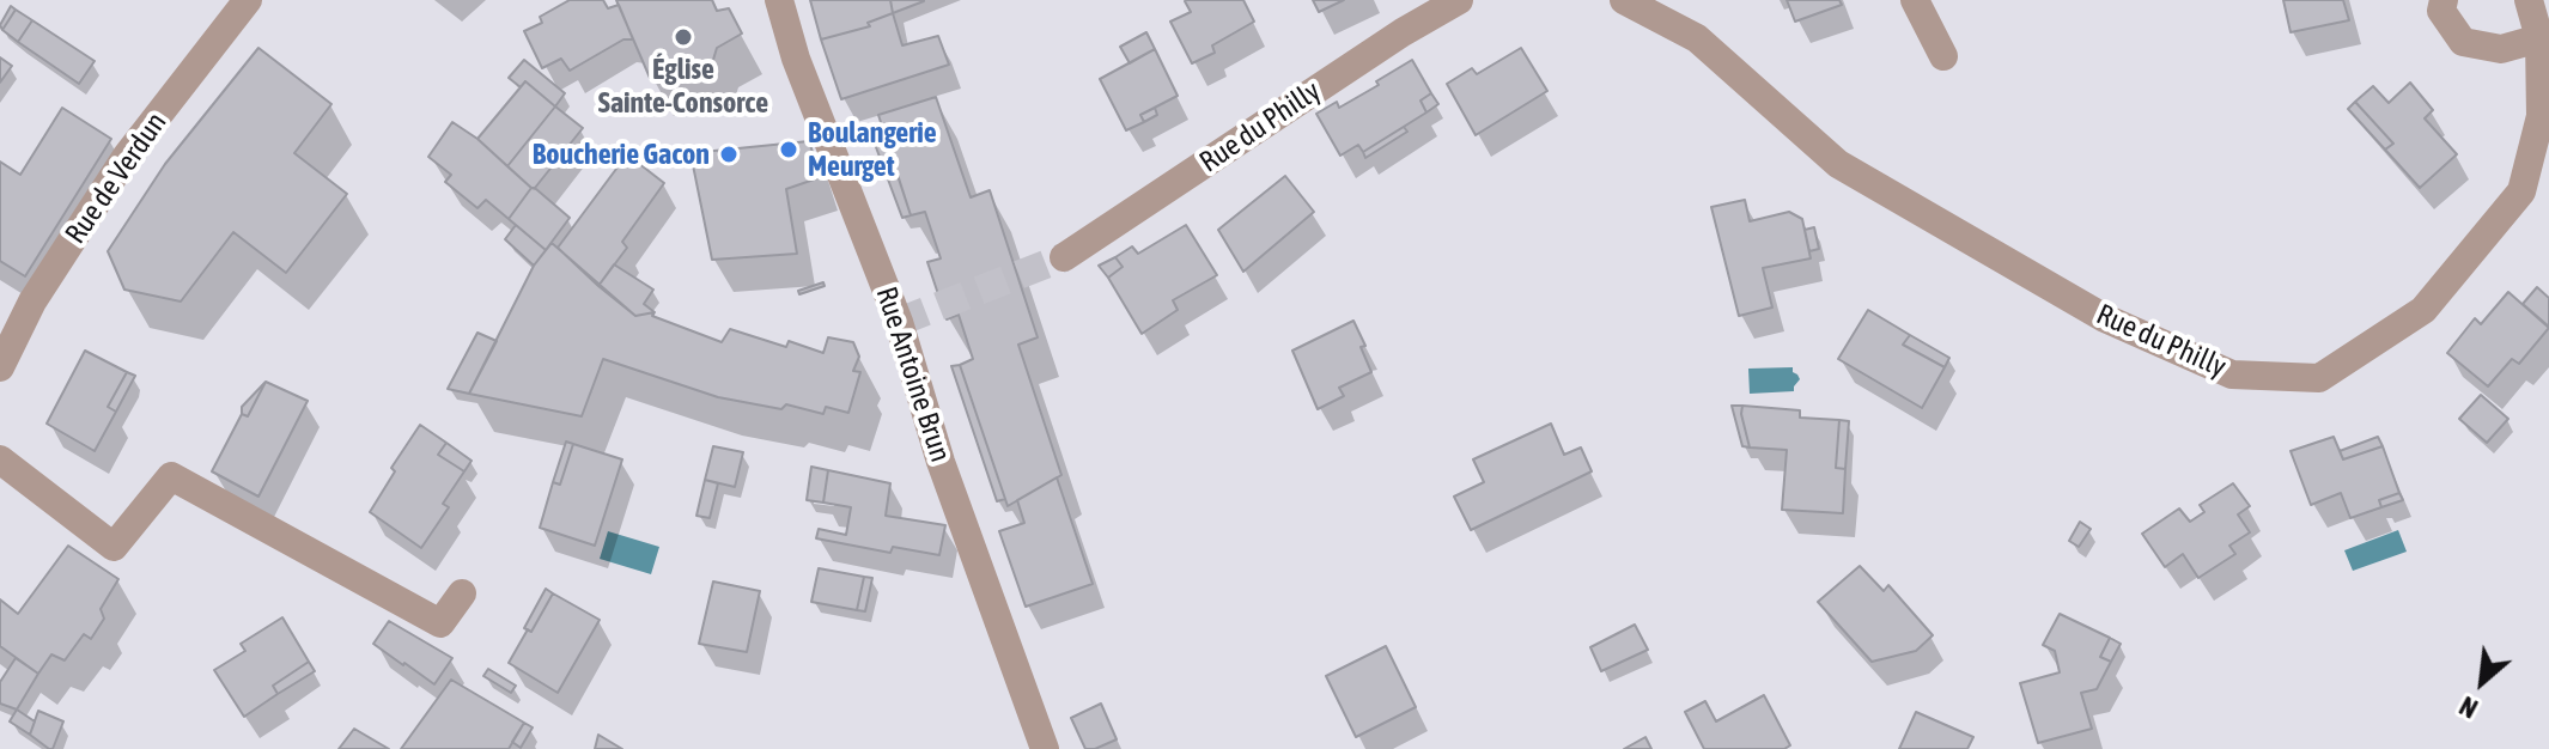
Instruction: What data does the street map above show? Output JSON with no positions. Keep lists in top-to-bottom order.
{
  "streets": {
    "street": ["Rue du Philly", "Rue de Verdun", "Rue Antoine Brun"]
  },
  "places": ["Église Sainte-Consorce", "Boulangerie Meurget", "Boucherie Gacon"],
  "north": "bottom left"
}
